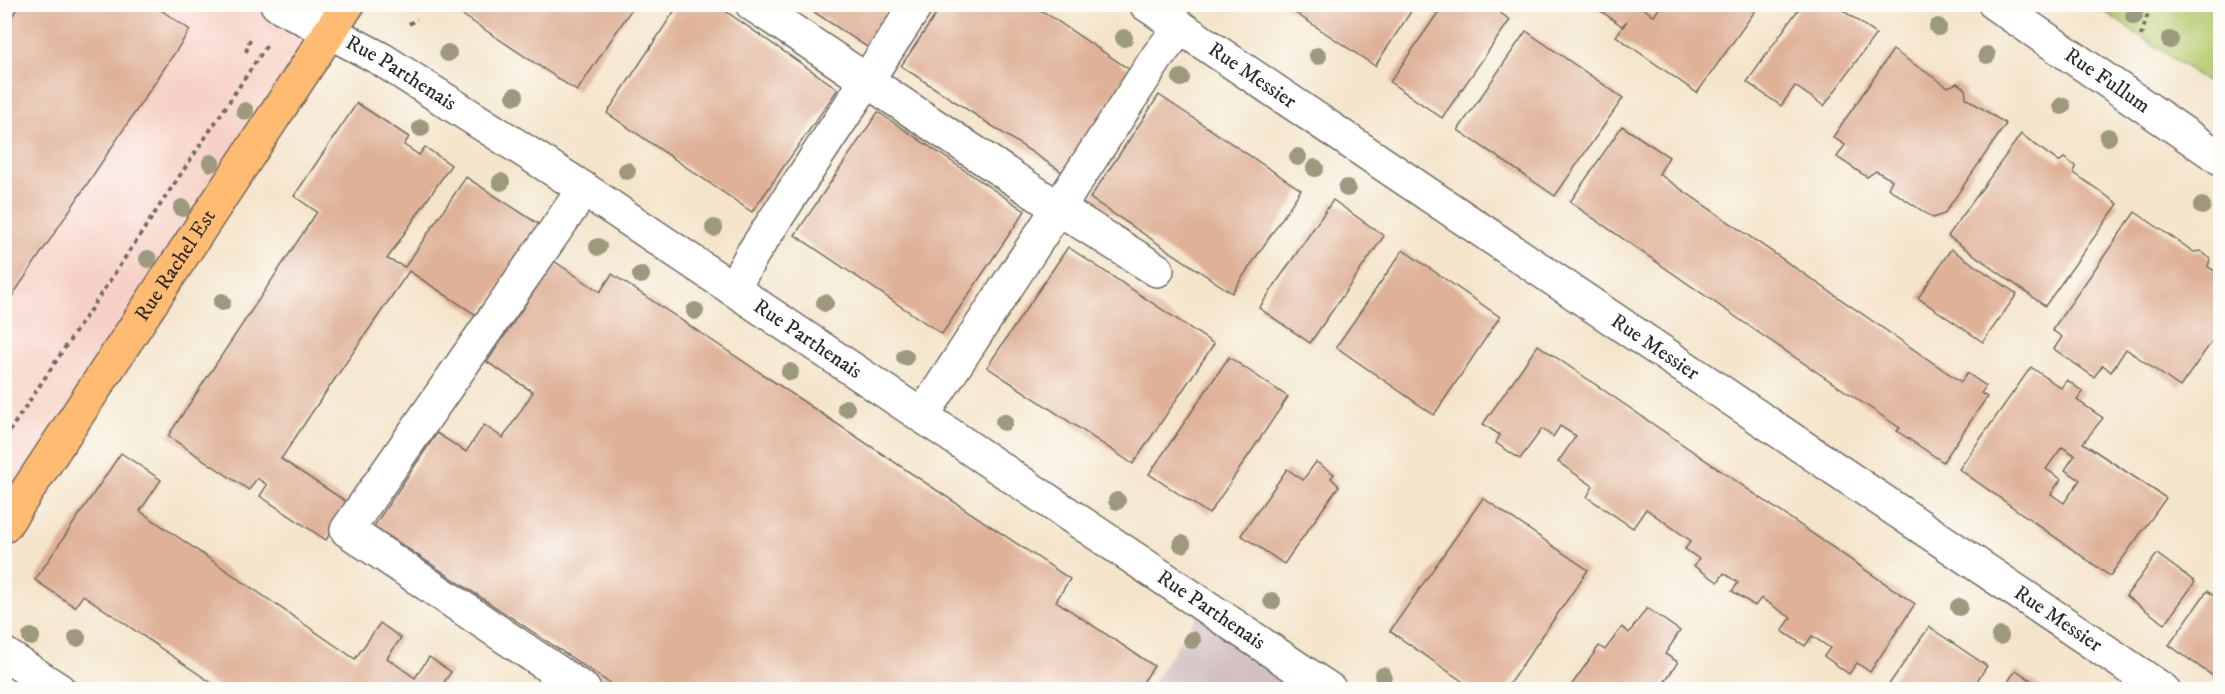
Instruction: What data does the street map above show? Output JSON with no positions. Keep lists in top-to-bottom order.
{
  "streets": {
    "main road": ["Rue Rachel Est"],
    "street": ["Rue Parthenais", "Rue Messier", "Rue Fullum"]
  },
  "crossings": [
    ["Rue Parthenais", "Rue Rachel Est"]
  ]
}
